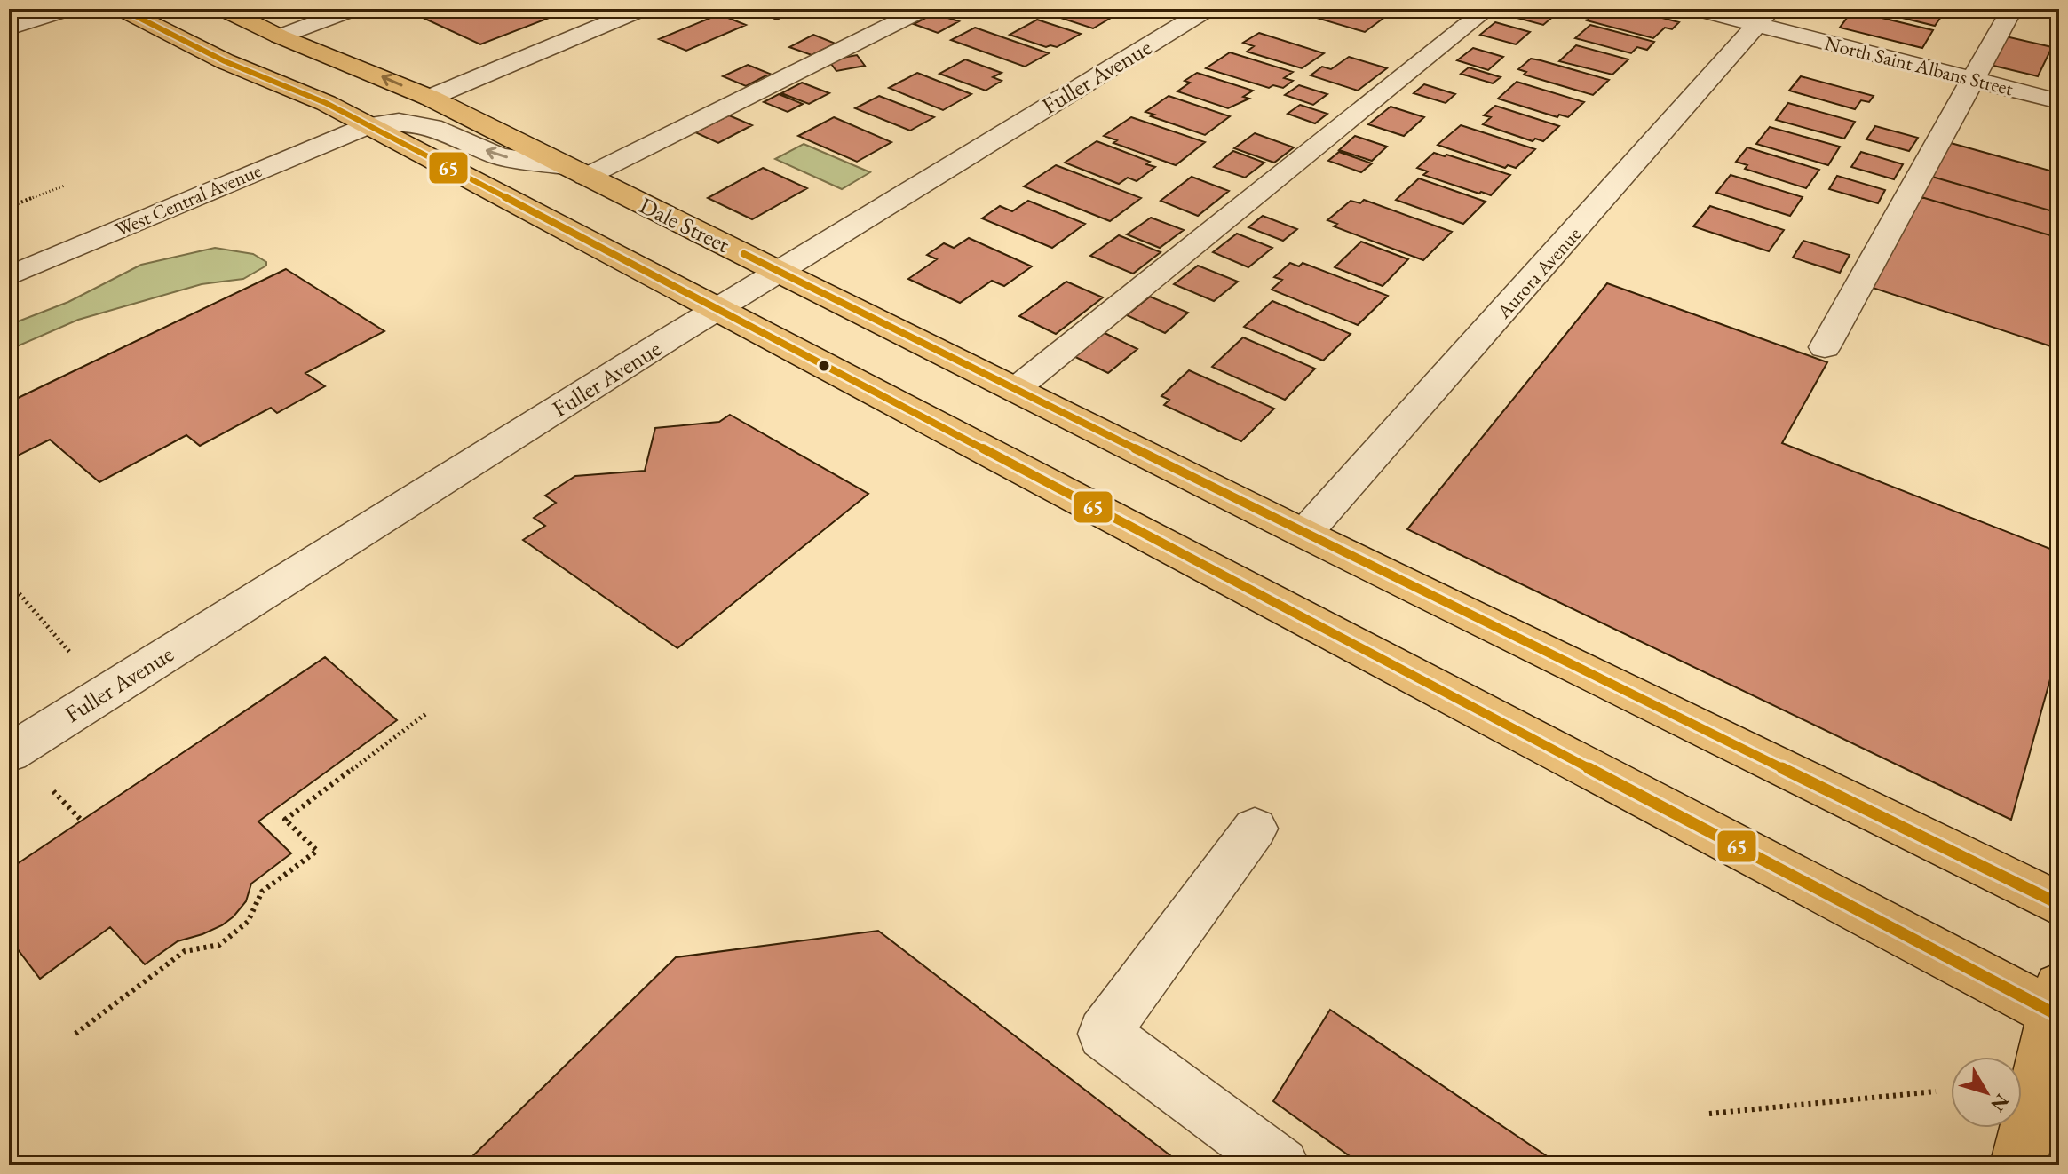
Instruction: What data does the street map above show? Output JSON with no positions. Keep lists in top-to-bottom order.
{
  "streets": {
    "main road": ["Dale Street"],
    "street": [
      "North Saint Albans Street",
      "Fuller Avenue",
      "West Central Avenue",
      "Aurora Avenue"
    ]
  },
  "crossings": [
    ["North Saint Albans Street", "Aurora Avenue"],
    ["Fuller Avenue", "Dale Street"],
    ["West Central Avenue", "Dale Street"],
    ["Dale Street", "Aurora Avenue"]
  ],
  "one_way": ["West Central Avenue"],
  "lines": ["transit line 65"],
  "north": "bottom right"
}
